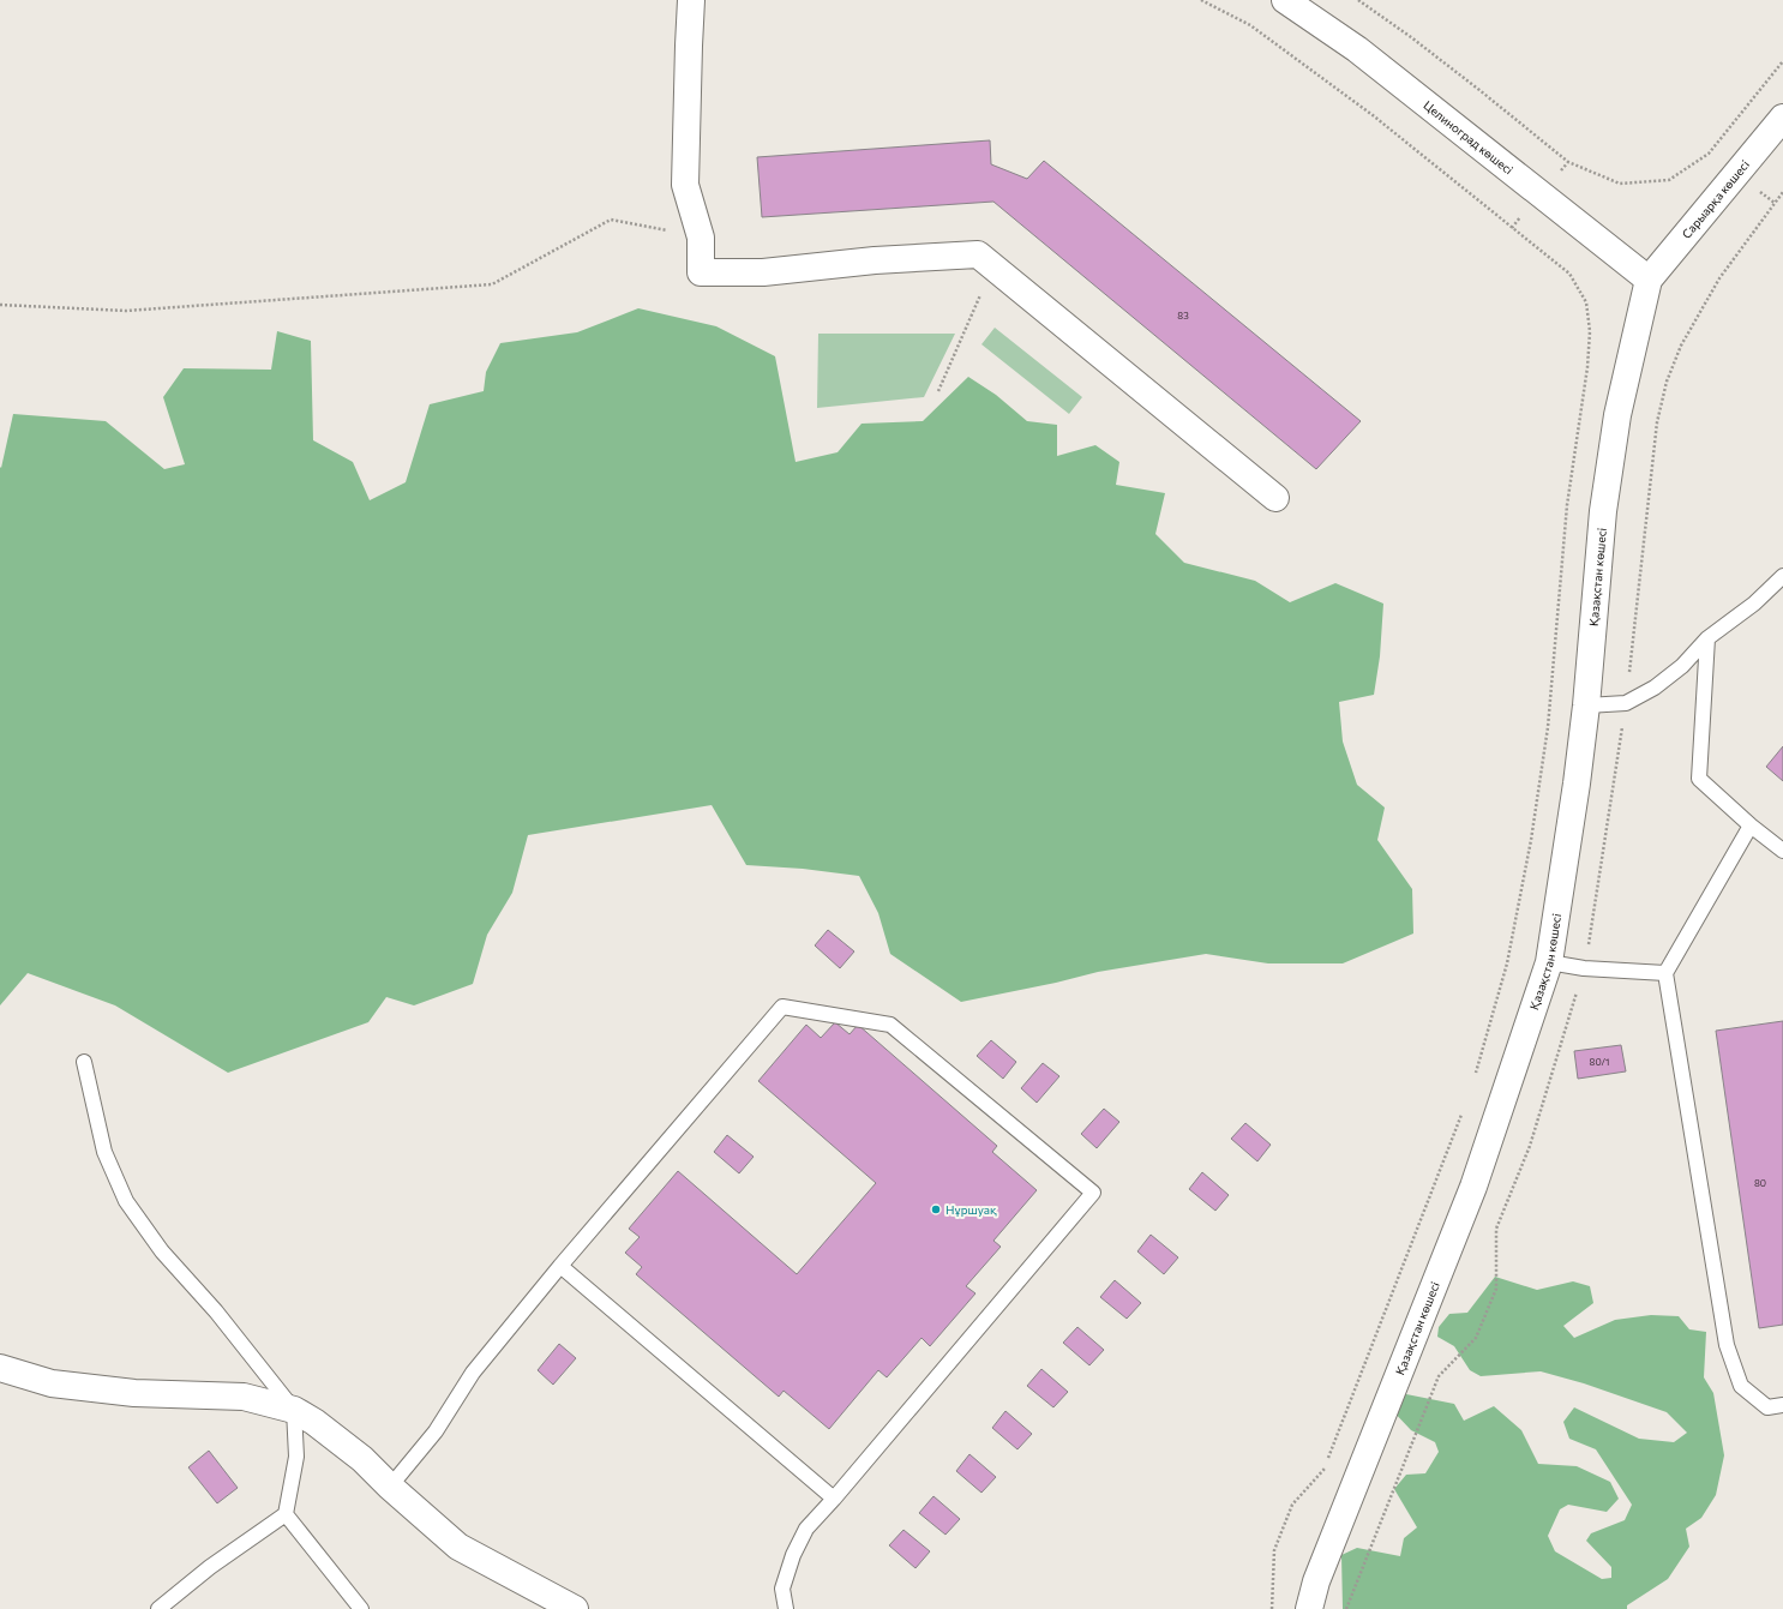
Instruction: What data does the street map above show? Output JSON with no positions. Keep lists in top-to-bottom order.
{
  "streets": {
    "street": ["Целиноград көшесі", "Сарыарқа көшесі", "Қазақстан көшесі"]
  },
  "crossings": [
    ["Целиноград көшесі", "Сарыарқа көшесі"],
    ["Целиноград көшесі", "Қазақстан көшесі"],
    ["Сарыарқа көшесі", "Қазақстан көшесі"]
  ],
  "places": ["Нұршуақ"],
  "house_numbers": ["83", "80/1", "80"]
}
